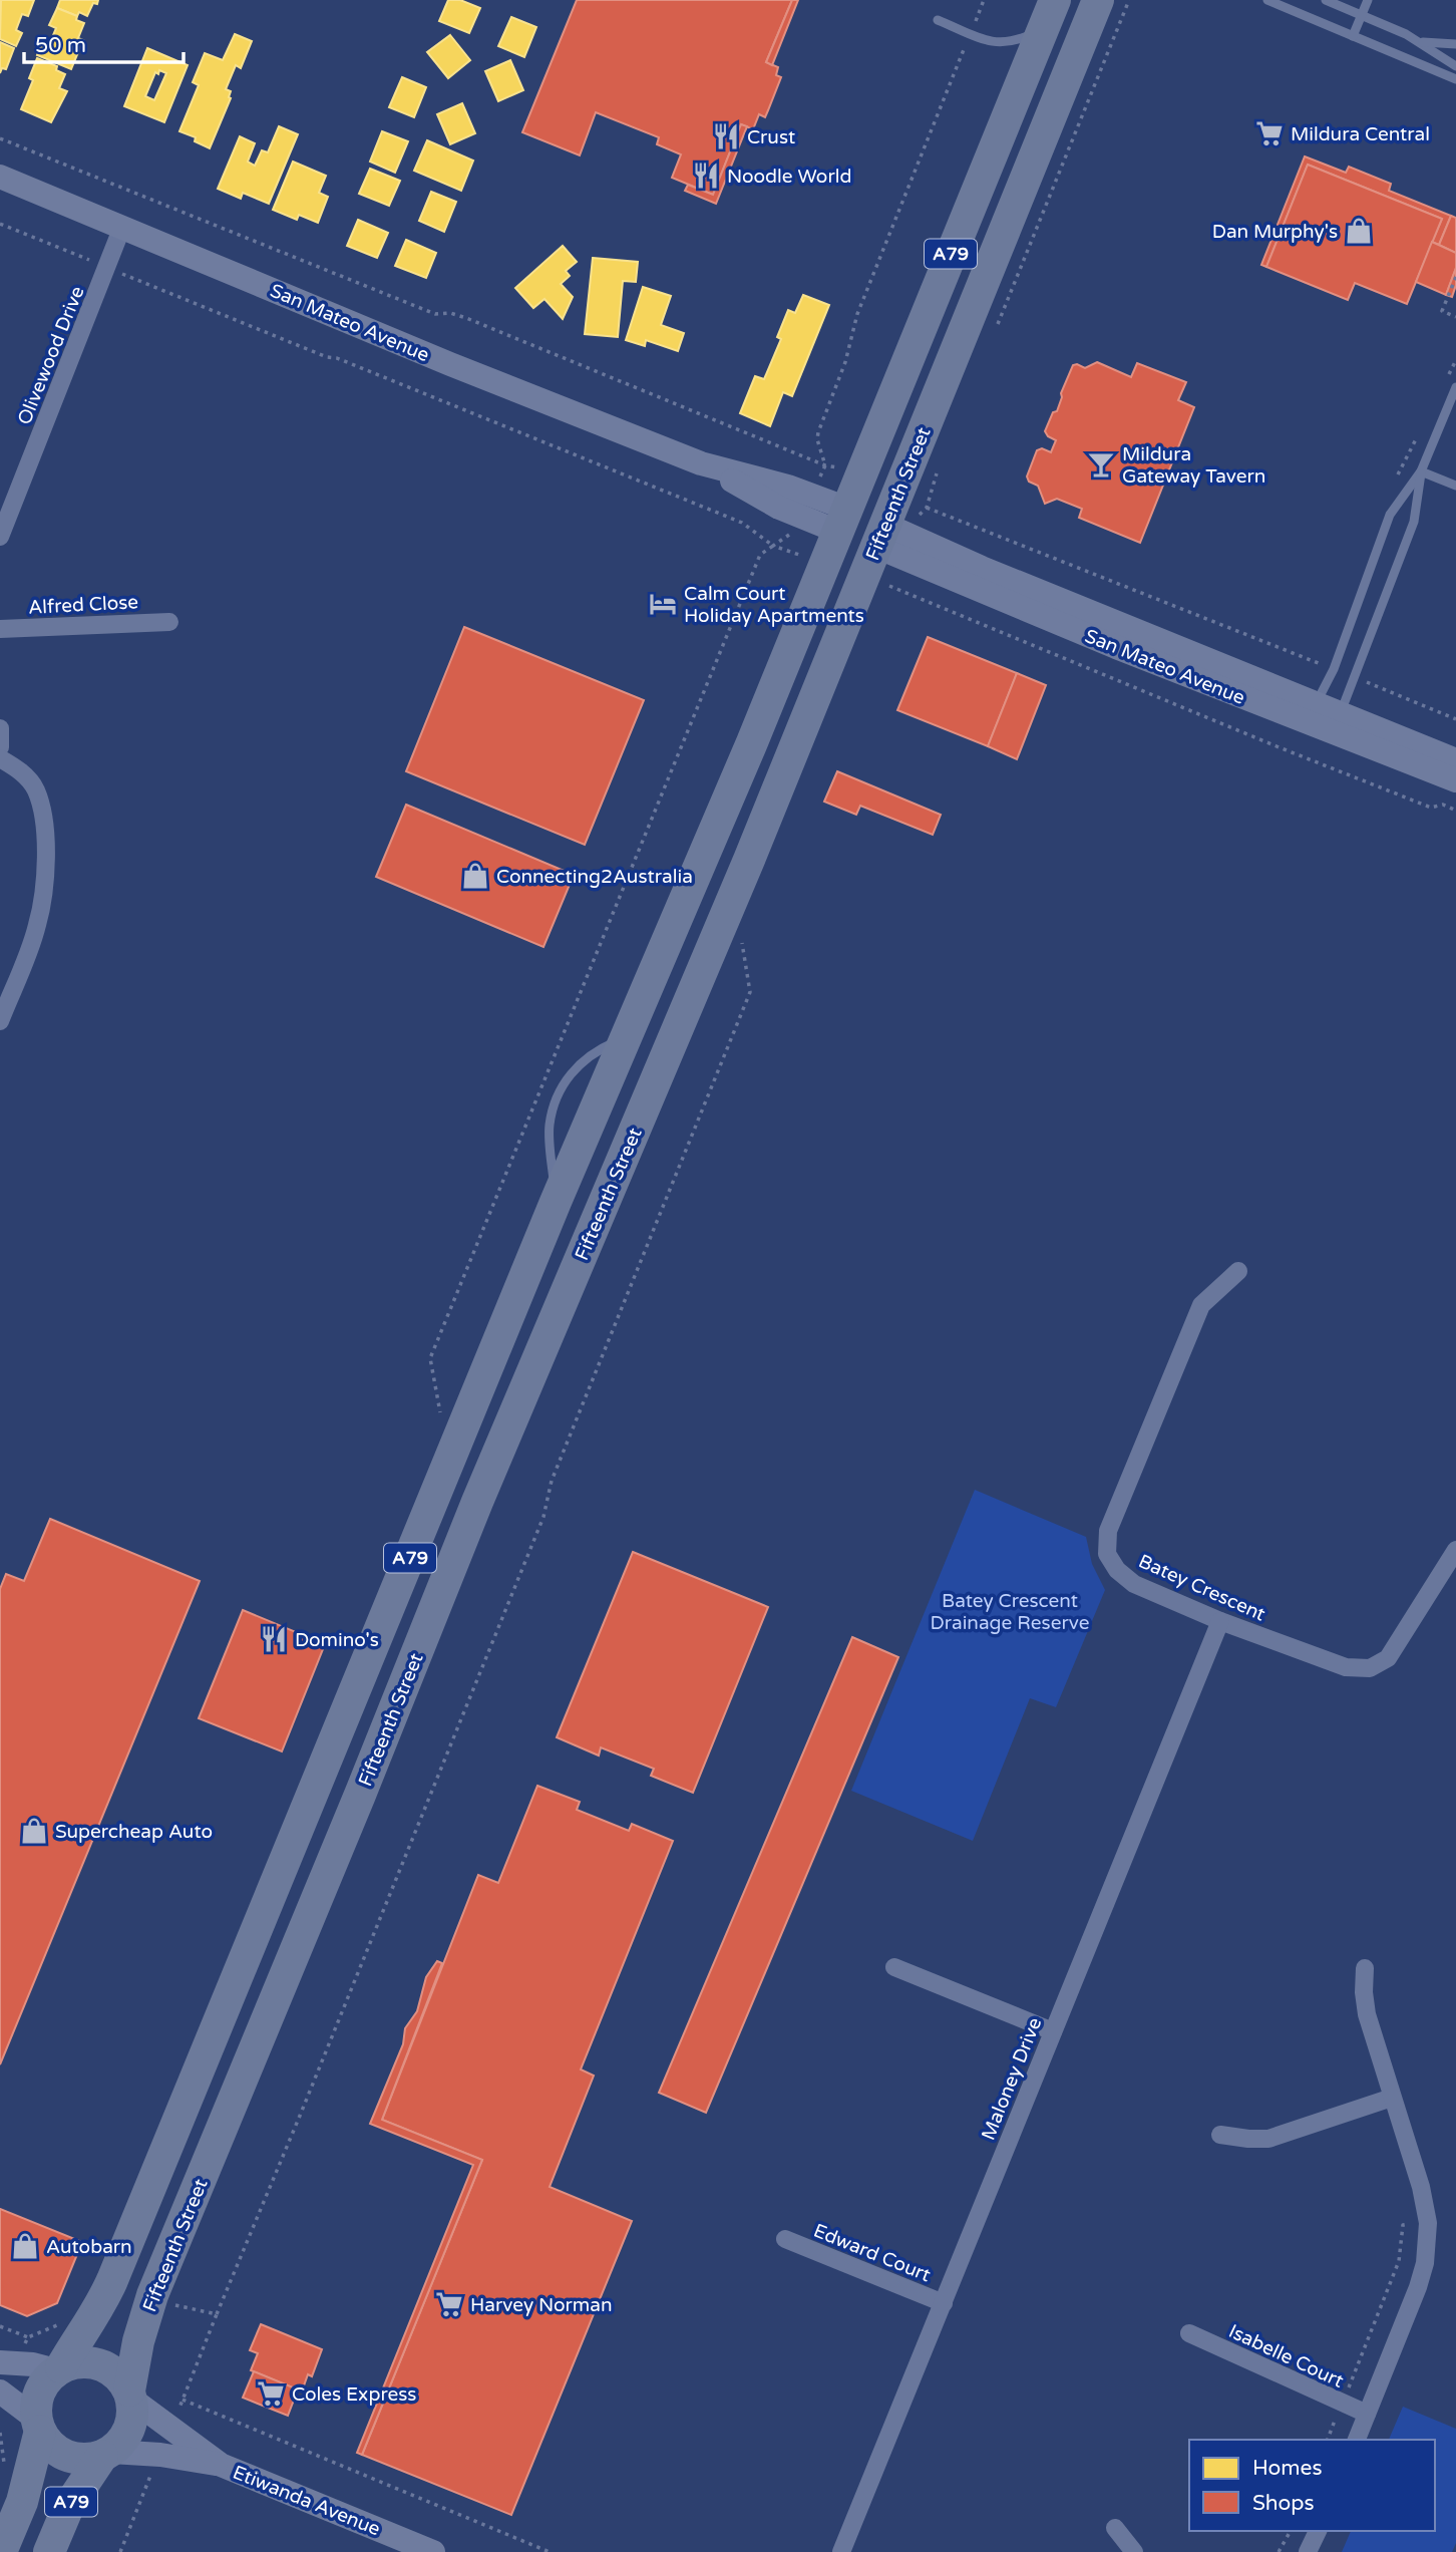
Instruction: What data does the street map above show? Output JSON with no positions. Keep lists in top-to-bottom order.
{
  "streets": {
    "highway": ["A79", "Fifteenth Street"],
    "street": [
      "San Mateo Avenue",
      "Olivewood Drive",
      "Alfred Close",
      "Batey Crescent",
      "Maloney Drive",
      "Edward Court",
      "Isabelle Court",
      "Etiwanda Avenue"
    ]
  },
  "crossings": [
    ["A79", "San Mateo Avenue"],
    ["A79", "Fifteenth Street"],
    ["A79", "Etiwanda Avenue"],
    ["San Mateo Avenue", "Olivewood Drive"],
    ["San Mateo Avenue", "Fifteenth Street"],
    ["Fifteenth Street", "Etiwanda Avenue"],
    ["Batey Crescent", "Maloney Drive"],
    ["Maloney Drive", "Edward Court"]
  ],
  "parks": ["Batey Crescent Drainage Reserve"],
  "places": {
    "supermarket": ["Mildura Central", "Harvey Norman", "Coles Express"],
    "restaurant": ["Crust", "Noodle World", "Domino's"],
    "shop": [
      "Dan Murphy's",
      "Connecting2Australia",
      "Supercheap Auto",
      "Autobarn"
    ],
    "bar": ["Mildura Gateway Tavern"],
    "hotel": ["Calm Court Holiday Apartments"]
  },
  "legend": ["Homes", "Shops"],
  "scale_bar": "50 m"
}
